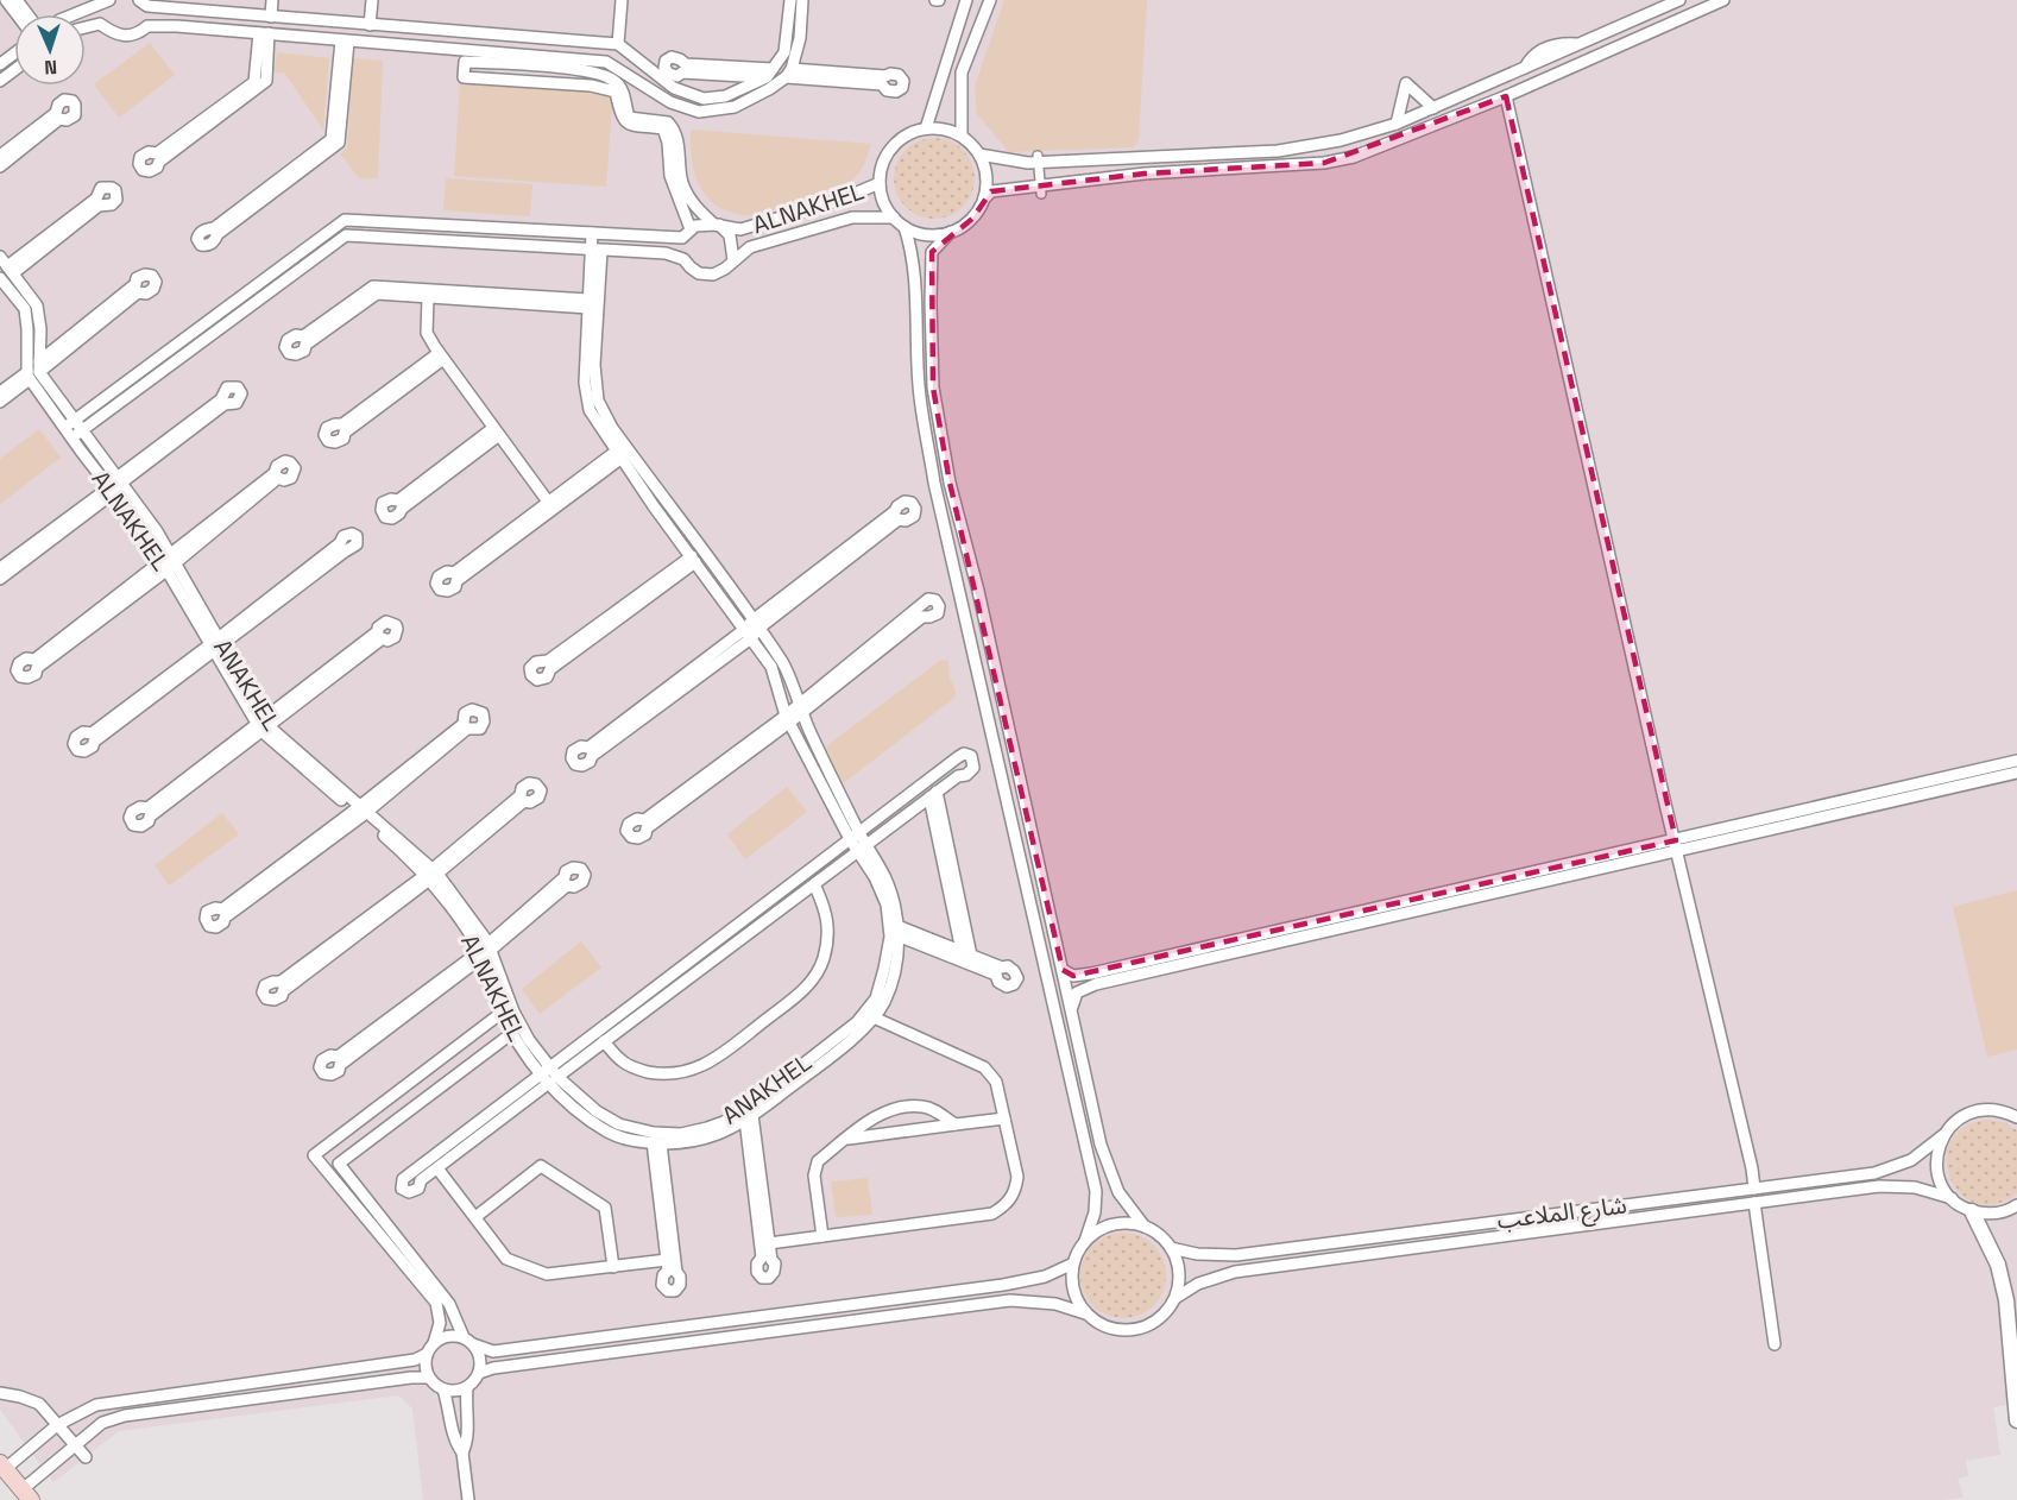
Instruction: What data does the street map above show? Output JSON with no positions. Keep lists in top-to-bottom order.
{
  "streets": {
    "street": ["ALNAKHEL", "ANAKHEL", "شارع الملاعب"]
  },
  "crossings": [
    ["ALNAKHEL", "ANAKHEL"]
  ],
  "north": "bottom"
}
